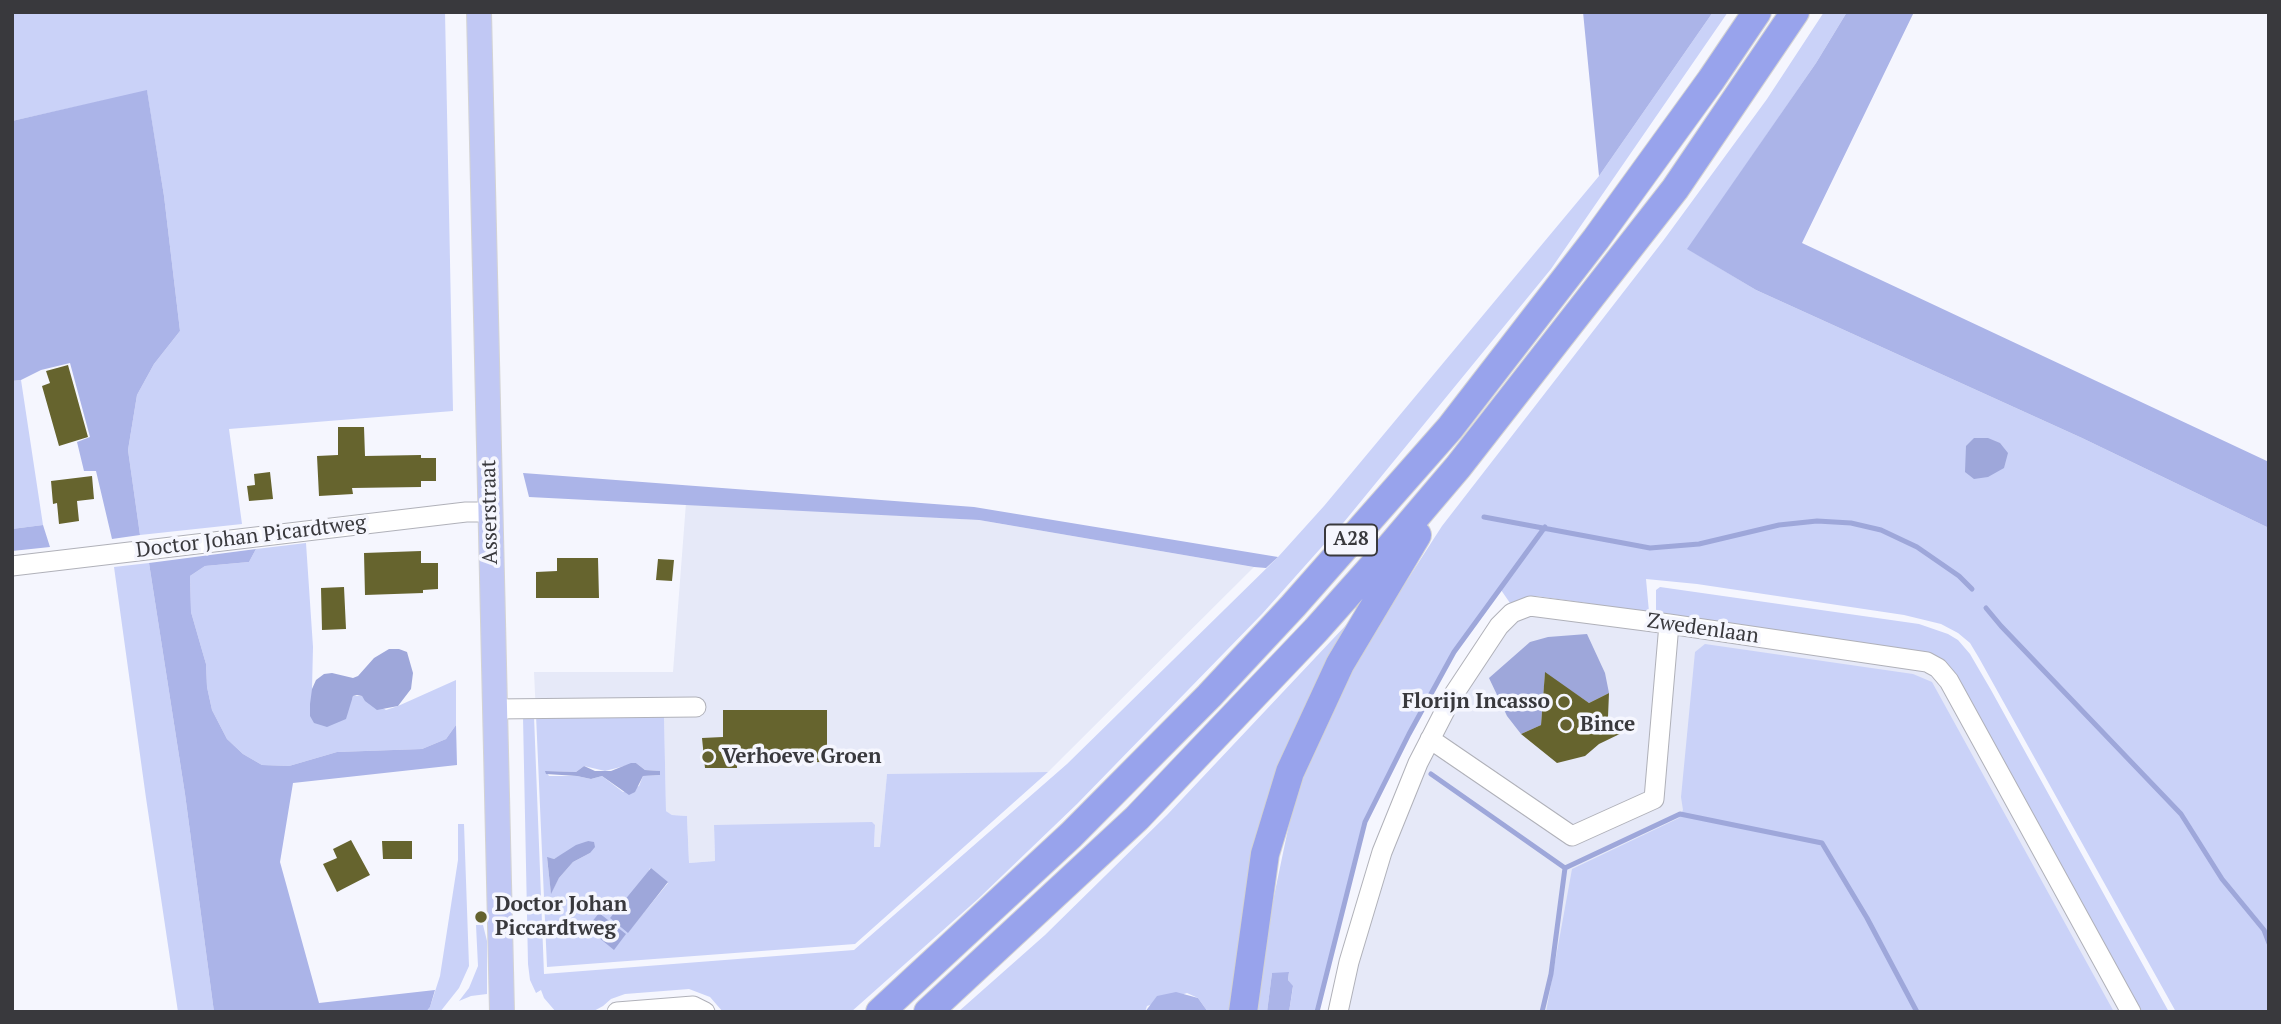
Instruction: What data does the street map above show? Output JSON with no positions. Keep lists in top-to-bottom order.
{
  "streets": {
    "highway": ["A28"],
    "main road": ["Asserstraat"],
    "street": ["Doctor Johan Picardtweg", "Zwedenlaan"]
  },
  "crossings": [
    ["Asserstraat", "Doctor Johan Picardtweg"]
  ],
  "places": [
    "Florijn Incasso",
    "Bince",
    "Verhoeve Groen",
    "Doctor Johan Piccardtweg"
  ]
}
